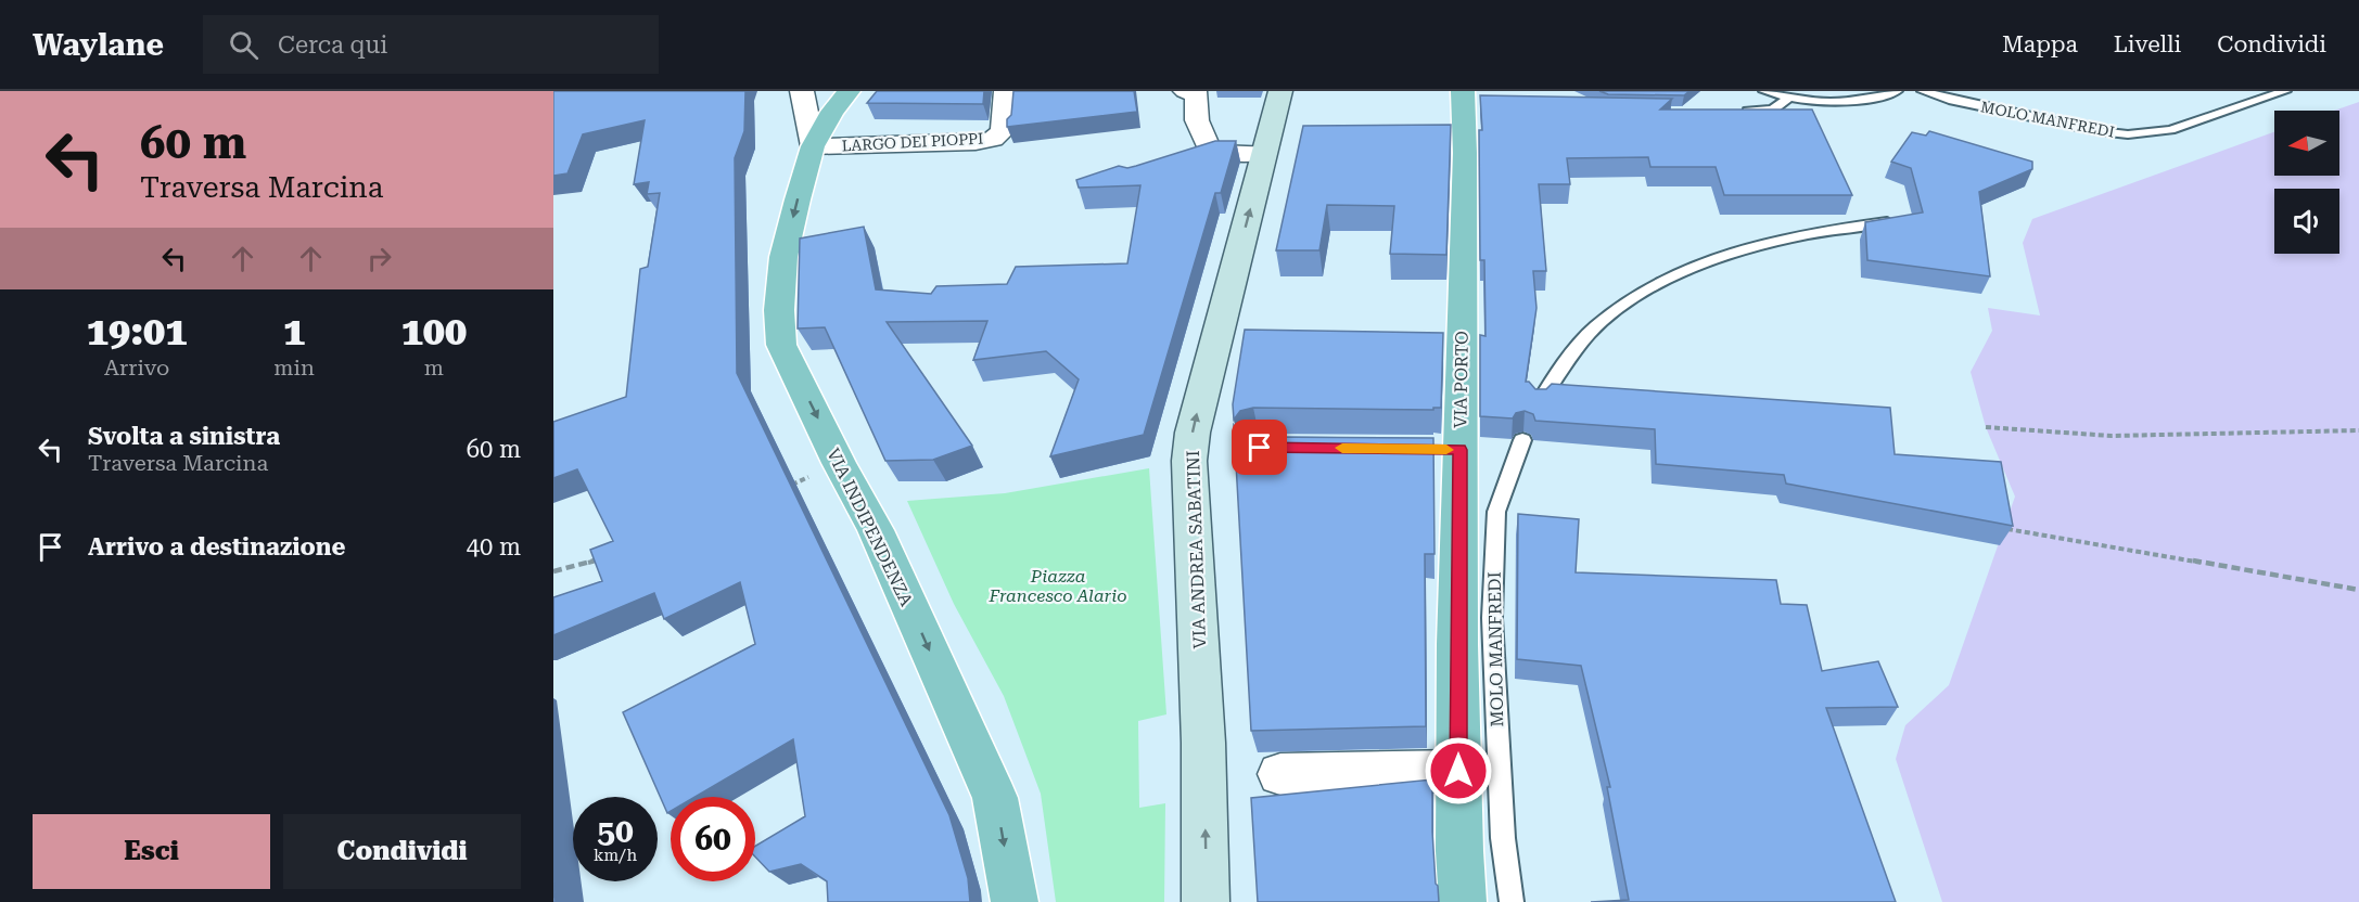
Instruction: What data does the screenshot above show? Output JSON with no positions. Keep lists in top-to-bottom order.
{
  "streets": {
    "main road": ["VIA PORTO", "VIA INDIPENDENZA", "VIA ANDREA SABATINI"],
    "street": ["LARGO DEI PIOPPI"],
    "lane": ["MOLO MANFREDI"]
  },
  "crossings": [
    ["MOLO MANFREDI", "VIA PORTO"],
    ["LARGO DEI PIOPPI", "VIA INDIPENDENZA"]
  ],
  "one_way": ["VIA INDIPENDENZA", "VIA ANDREA SABATINI"],
  "parks": ["Piazza Francesco Alario"],
  "north": "left",
  "page": {
    "header": "Waylane",
    "search": "Cerca qui",
    "nav": ["Mappa", "Livelli", "Condividi"],
    "turn": ["60 m", "Traversa Marcina"],
    "eta": [
      "19:01",
      "Arrivo",
      "1",
      "min",
      "100",
      "m"
    ],
    "list": [
      {
        "name": "Svolta a sinistra",
        "note": "Traversa Marcina",
        "value": "60 m"
      },
      {
        "name": "Arrivo a destinazione",
        "value": "40 m"
      }
    ],
    "speed": "50 km/h",
    "limit": "60",
    "buttons": ["Esci", "Condividi"]
  }
}
